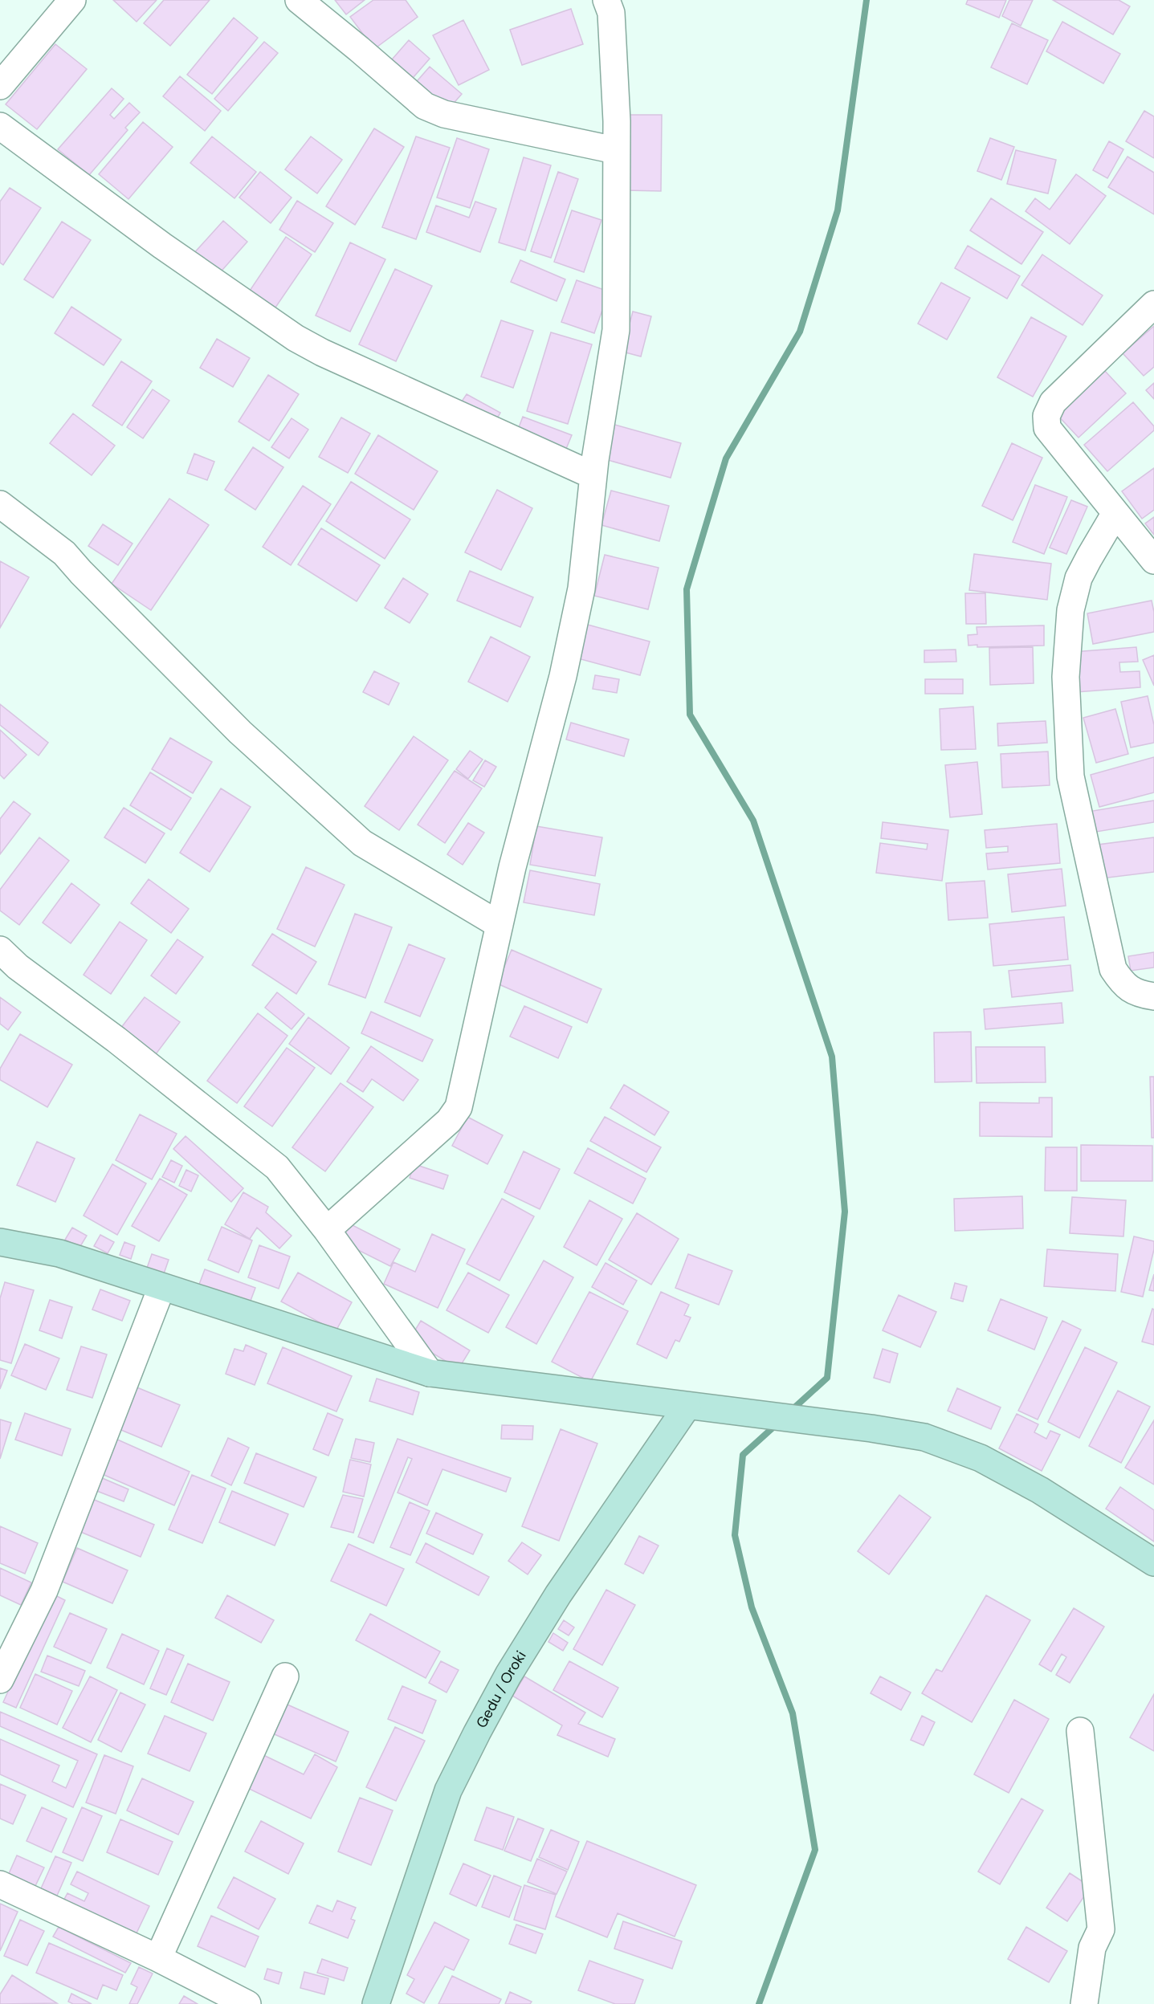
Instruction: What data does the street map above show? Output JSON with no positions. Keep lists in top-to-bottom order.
{
  "streets": {
    "street": ["Gedu / Oroki"]
  }
}
